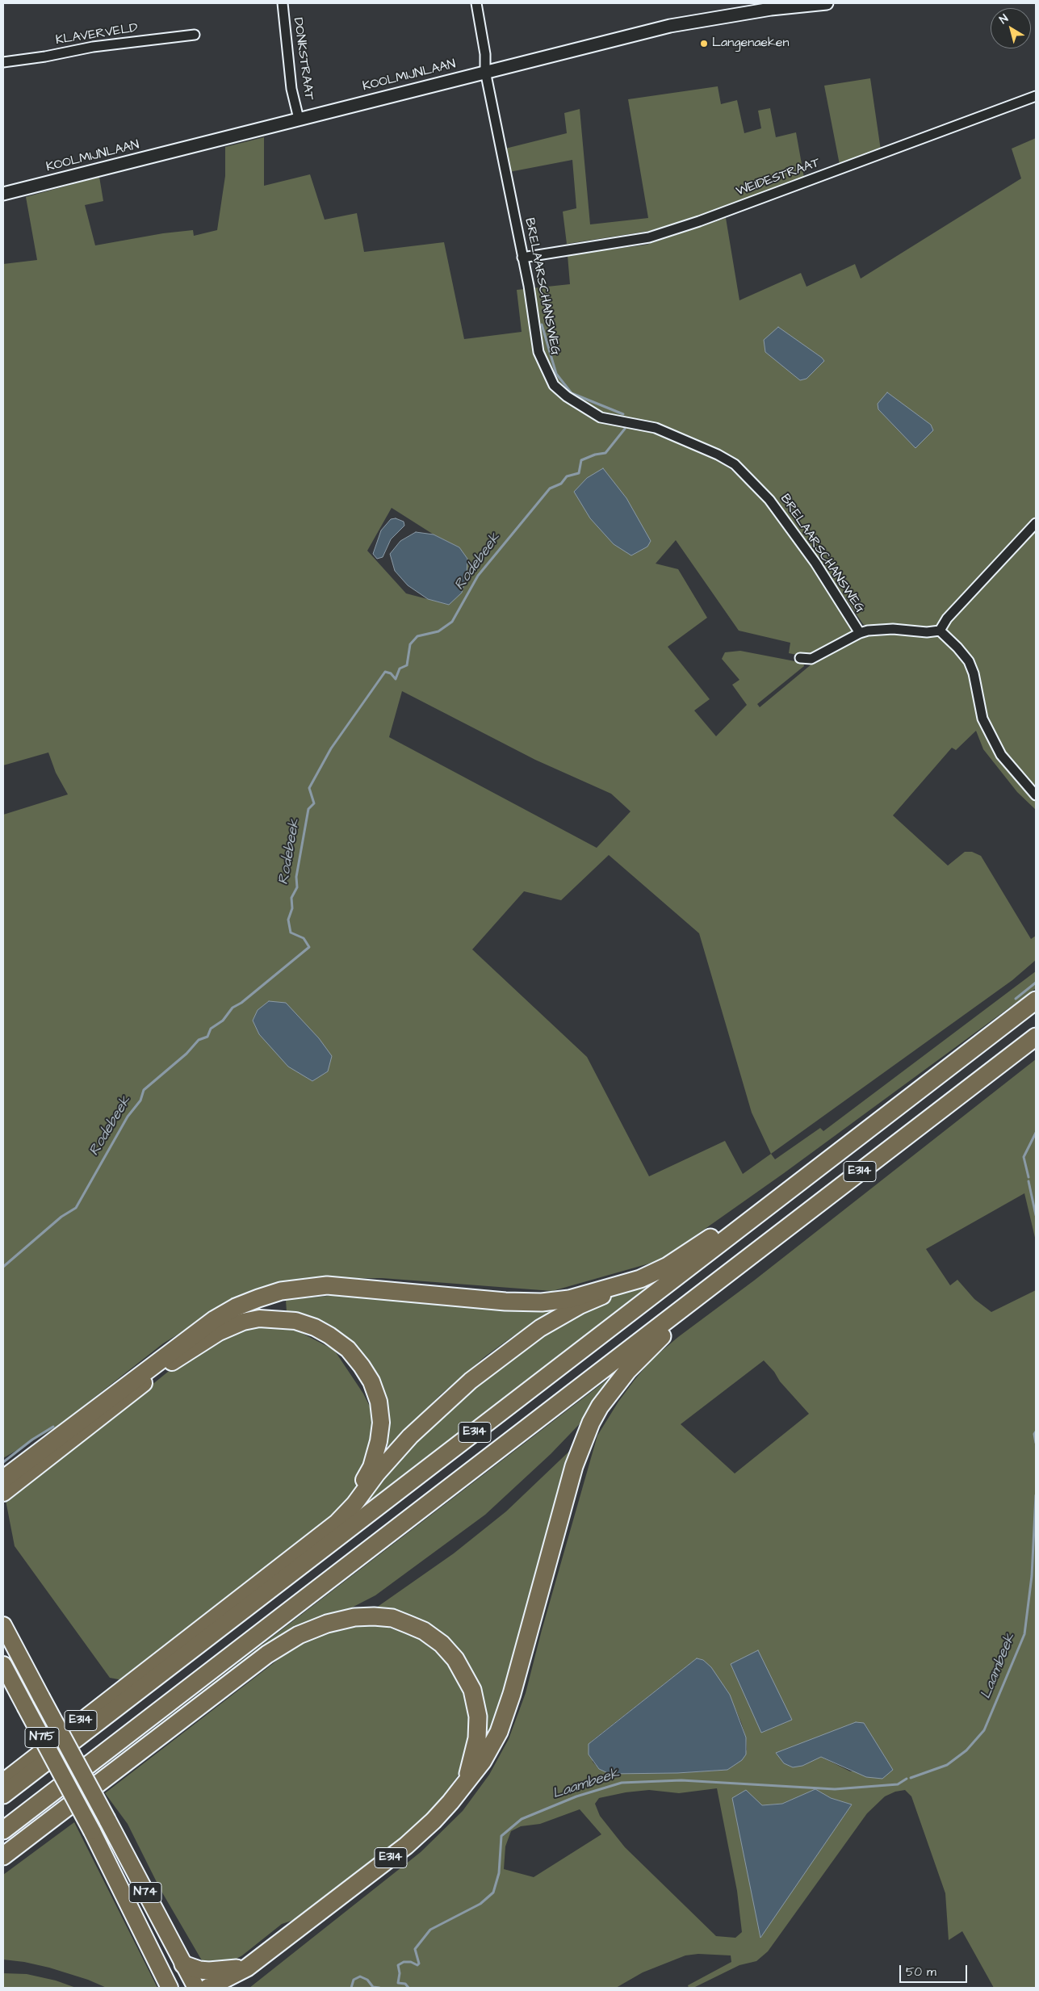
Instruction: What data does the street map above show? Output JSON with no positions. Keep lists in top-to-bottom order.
{
  "streets": {
    "highway": ["E314", "N715", "N74"],
    "street": [
      "KLAVERVELD",
      "DONKSTRAAT",
      "KOOLMIJNLAAN",
      "WEIDESTRAAT",
      "BRELAARSCHANSWEG"
    ]
  },
  "crossings": [
    ["DONKSTRAAT", "KOOLMIJNLAAN"],
    ["KOOLMIJNLAAN", "BRELAARSCHANSWEG"],
    ["WEIDESTRAAT", "BRELAARSCHANSWEG"],
    ["E314", "N74"],
    ["N715", "N74"]
  ],
  "water": ["Rodebeek", "Laambeek"],
  "places": ["Langenaeken"],
  "scale_bar": "50 m",
  "north": "top left"
}
